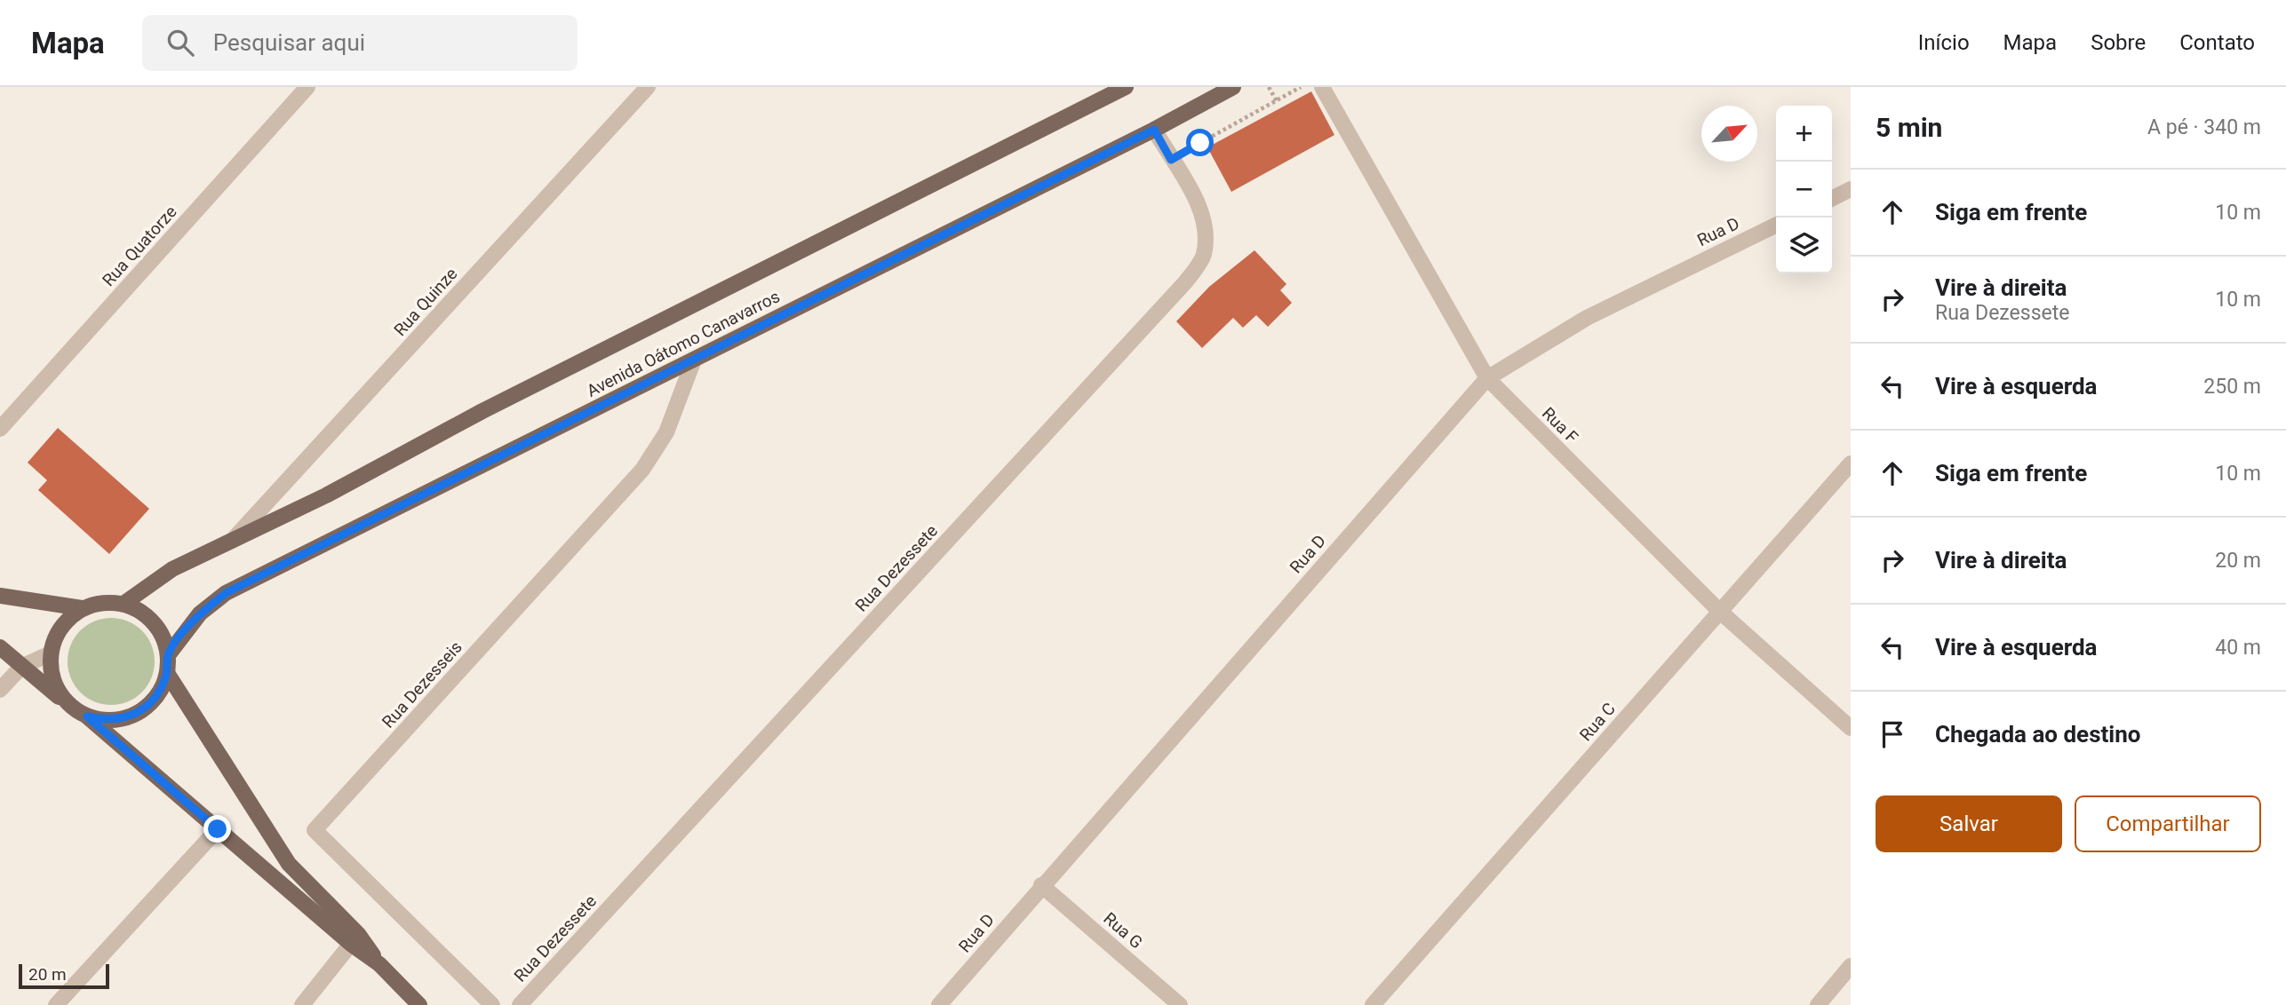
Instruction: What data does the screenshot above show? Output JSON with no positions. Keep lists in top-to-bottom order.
{
  "streets": {
    "main road": ["Avenida Oátomo Canavarros"],
    "street": [
      "Rua D",
      "Rua Quatorze",
      "Rua Quinze",
      "Rua F",
      "Rua Dezessete",
      "Rua Dezesseis",
      "Rua C",
      "Rua G"
    ]
  },
  "crossings": [
    ["Rua D", "Rua F"],
    ["Rua D", "Rua G"],
    ["Rua Quinze", "Avenida Oátomo Canavarros"],
    ["Avenida Oátomo Canavarros", "Rua Dezessete"],
    ["Avenida Oátomo Canavarros", "Rua Dezesseis"],
    ["Rua F", "Rua C"]
  ],
  "scale_bar": "20 m",
  "north": "top right",
  "page": {
    "header": "Mapa",
    "search": "Pesquisar aqui",
    "nav": [
      "Início",
      "Mapa",
      "Sobre",
      "Contato"
    ],
    "heading": ["5 min", "A pé · 340 m"],
    "map_buttons": ["+", "−"],
    "list": [
      ["Siga em frente", "10 m"],
      ["Vire à direita", "Rua Dezessete", "10 m"],
      ["Vire à esquerda", "250 m"],
      ["Siga em frente", "10 m"],
      ["Vire à direita", "20 m"],
      ["Vire à esquerda", "40 m"],
      "Chegada ao destino"
    ],
    "buttons": ["Salvar", "Compartilhar"],
    "scale": "20 m"
  }
}
